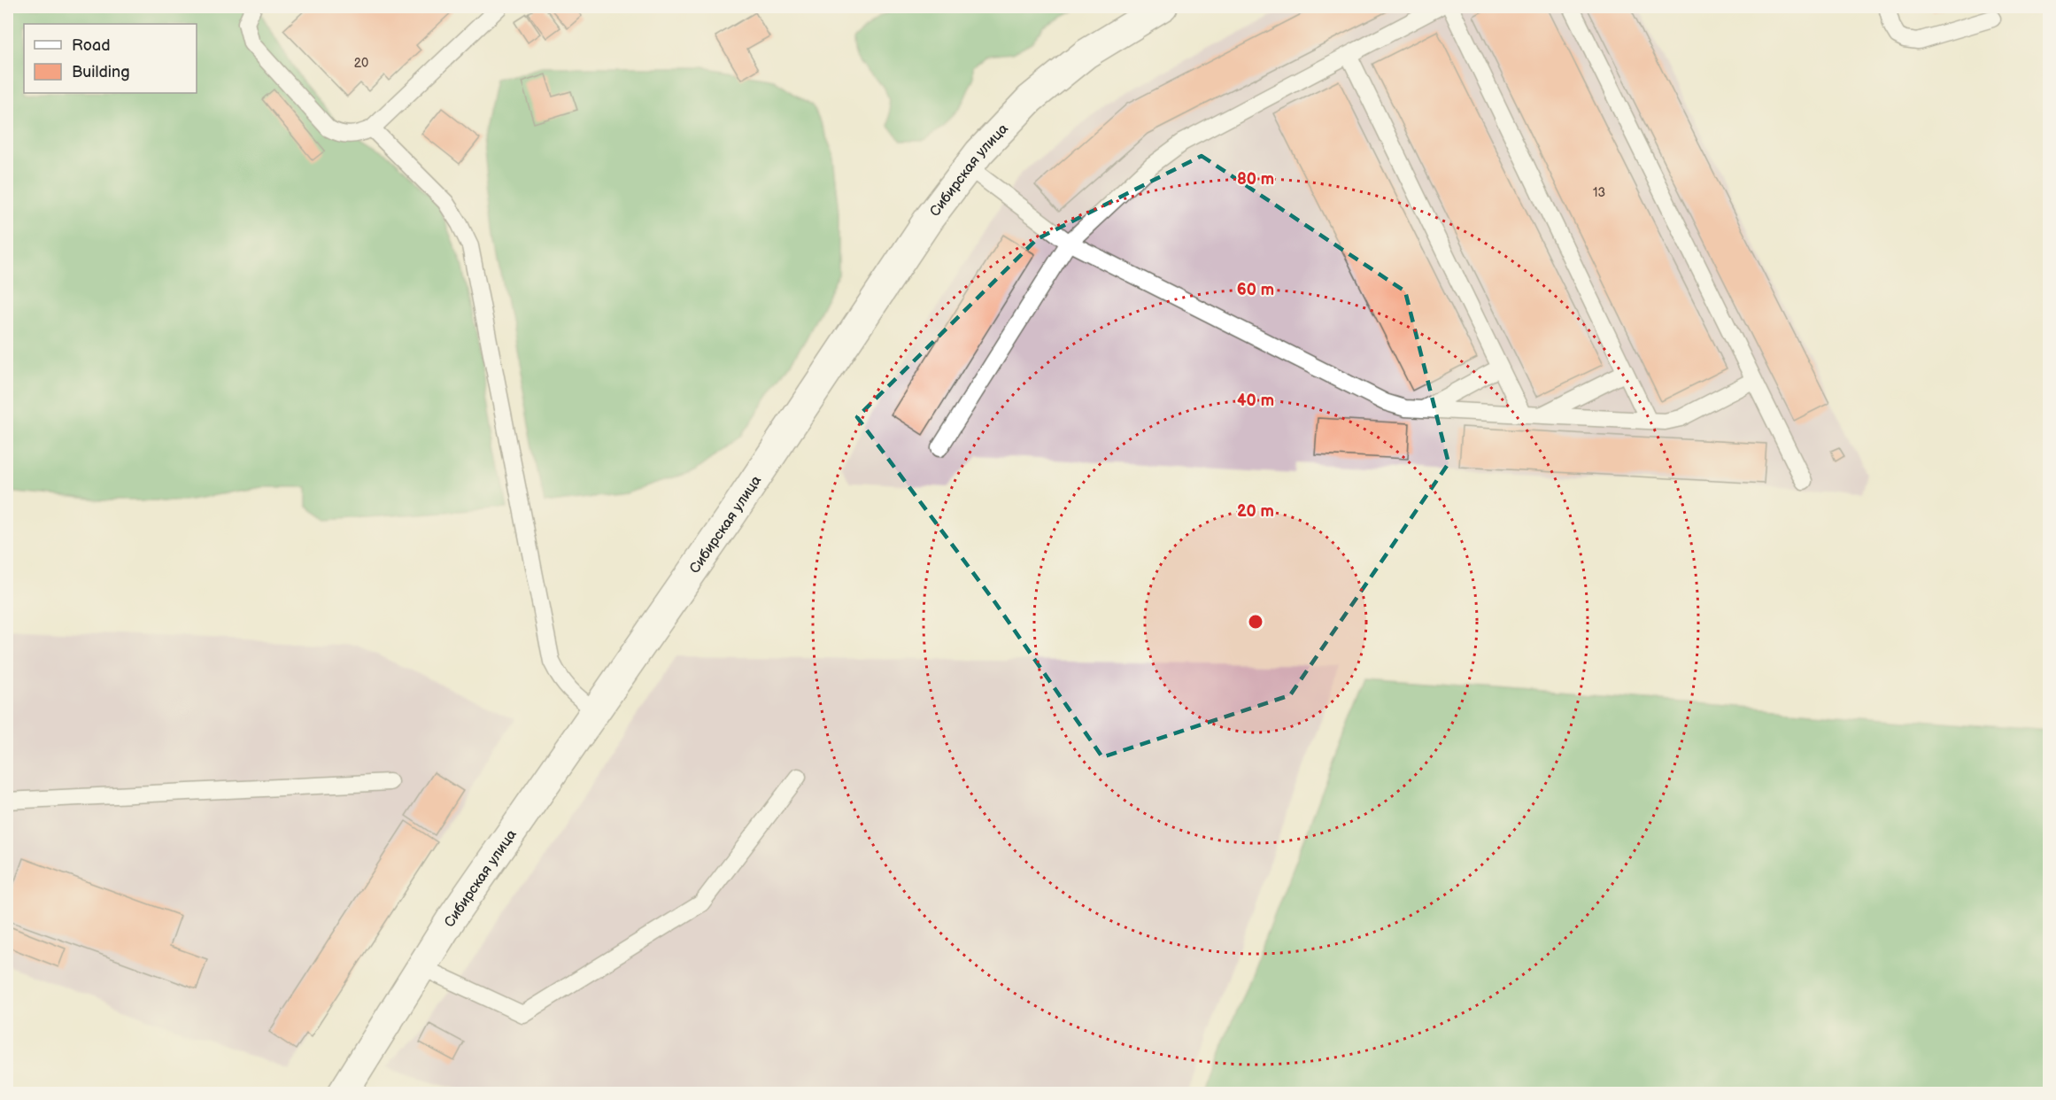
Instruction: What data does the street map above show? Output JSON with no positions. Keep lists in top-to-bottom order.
{
  "streets": {
    "street": ["Сибирская улица"]
  },
  "house_numbers": ["20", "13"],
  "legend": ["Road", "Building"],
  "rings": [
    "80 m",
    "60 m",
    "40 m",
    "20 m"
  ]
}
